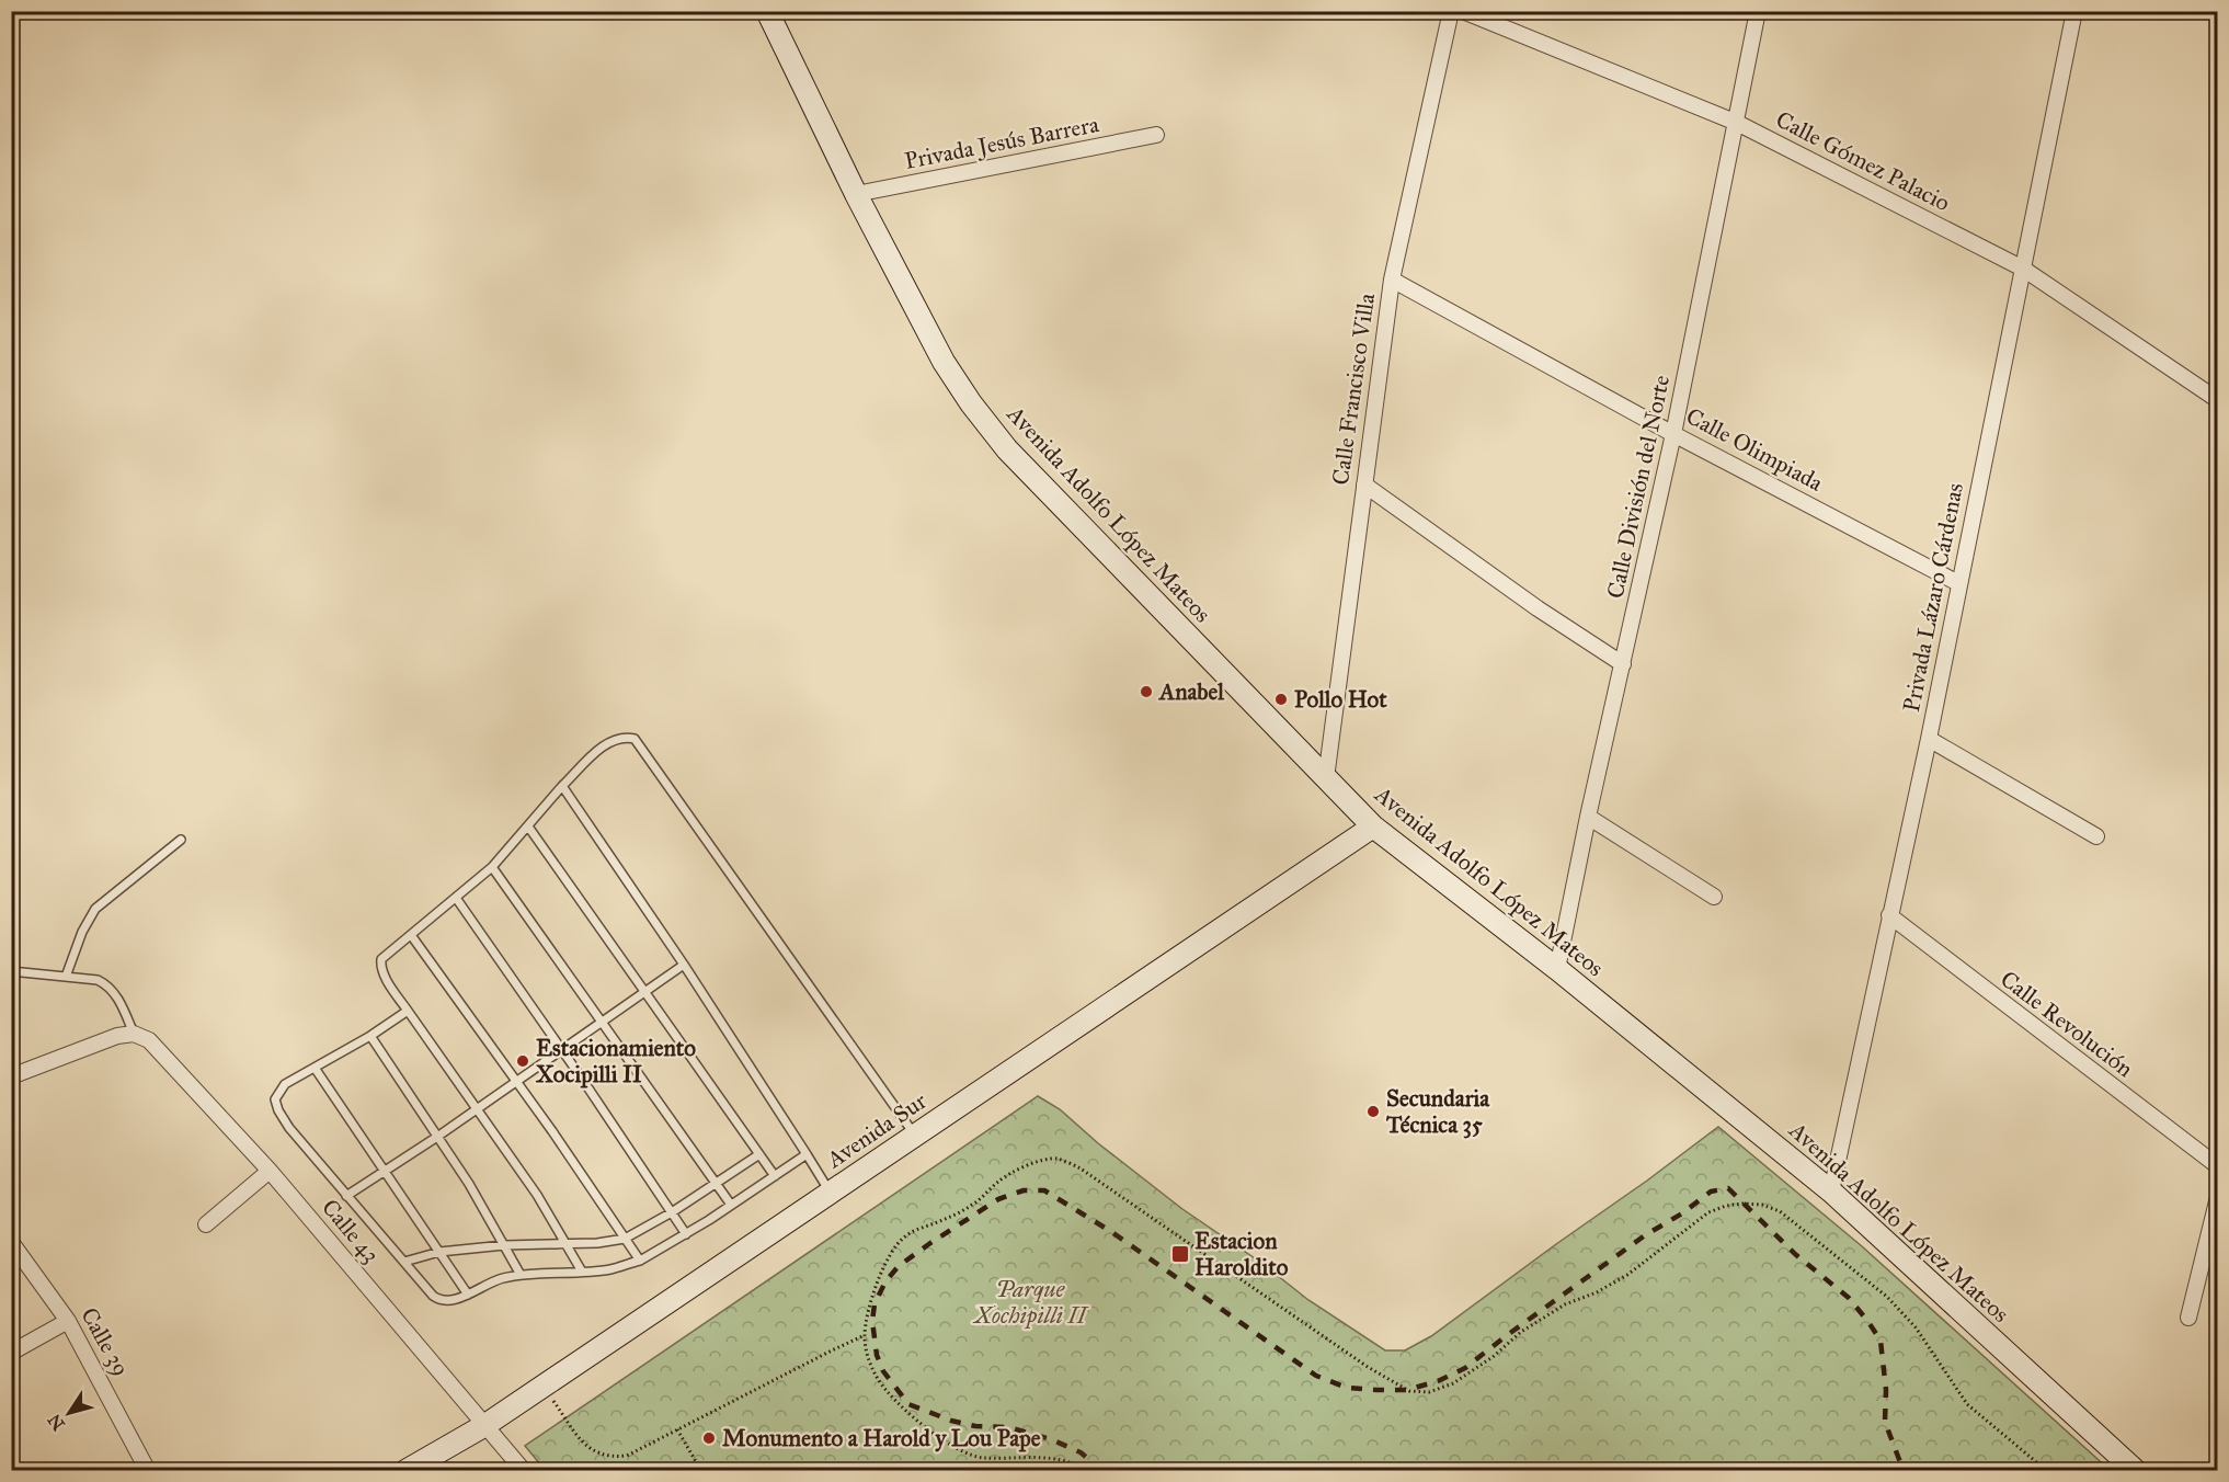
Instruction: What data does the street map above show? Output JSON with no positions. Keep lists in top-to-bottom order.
{
  "streets": {
    "street": [
      "Privada Jesús Barrera",
      "Calle Gómez Palacio",
      "Calle Francisco Villa",
      "Calle Olimpiada",
      "Calle División del Norte",
      "Avenida Adolfo López Mateos",
      "Privada Lázaro Cárdenas",
      "Calle Revolución",
      "Avenida Sur",
      "Calle 43",
      "Calle 39"
    ]
  },
  "crossings": [
    ["Privada Jesús Barrera", "Avenida Adolfo López Mateos"],
    ["Calle Gómez Palacio", "Calle División del Norte"],
    ["Calle Gómez Palacio", "Privada Lázaro Cárdenas"],
    ["Calle Francisco Villa", "Calle Olimpiada"],
    ["Calle Francisco Villa", "Avenida Adolfo López Mateos"],
    ["Calle Olimpiada", "Calle División del Norte"],
    ["Calle Olimpiada", "Privada Lázaro Cárdenas"],
    ["Calle División del Norte", "Avenida Adolfo López Mateos"],
    ["Avenida Adolfo López Mateos", "Privada Lázaro Cárdenas"],
    ["Avenida Adolfo López Mateos", "Avenida Sur"],
    ["Privada Lázaro Cárdenas", "Calle Revolución"],
    ["Avenida Sur", "Calle 43"]
  ],
  "parks": ["Parque Xochipilli II"],
  "places": {
    "other": [
      "Anabel",
      "Pollo Hot",
      "Estacionamiento Xocipilli II",
      "Secundaria Técnica 35",
      "Monumento a Harold y Lou Pape"
    ],
    "transit": ["Estacion Haroldito"]
  },
  "north": "bottom left"
}
